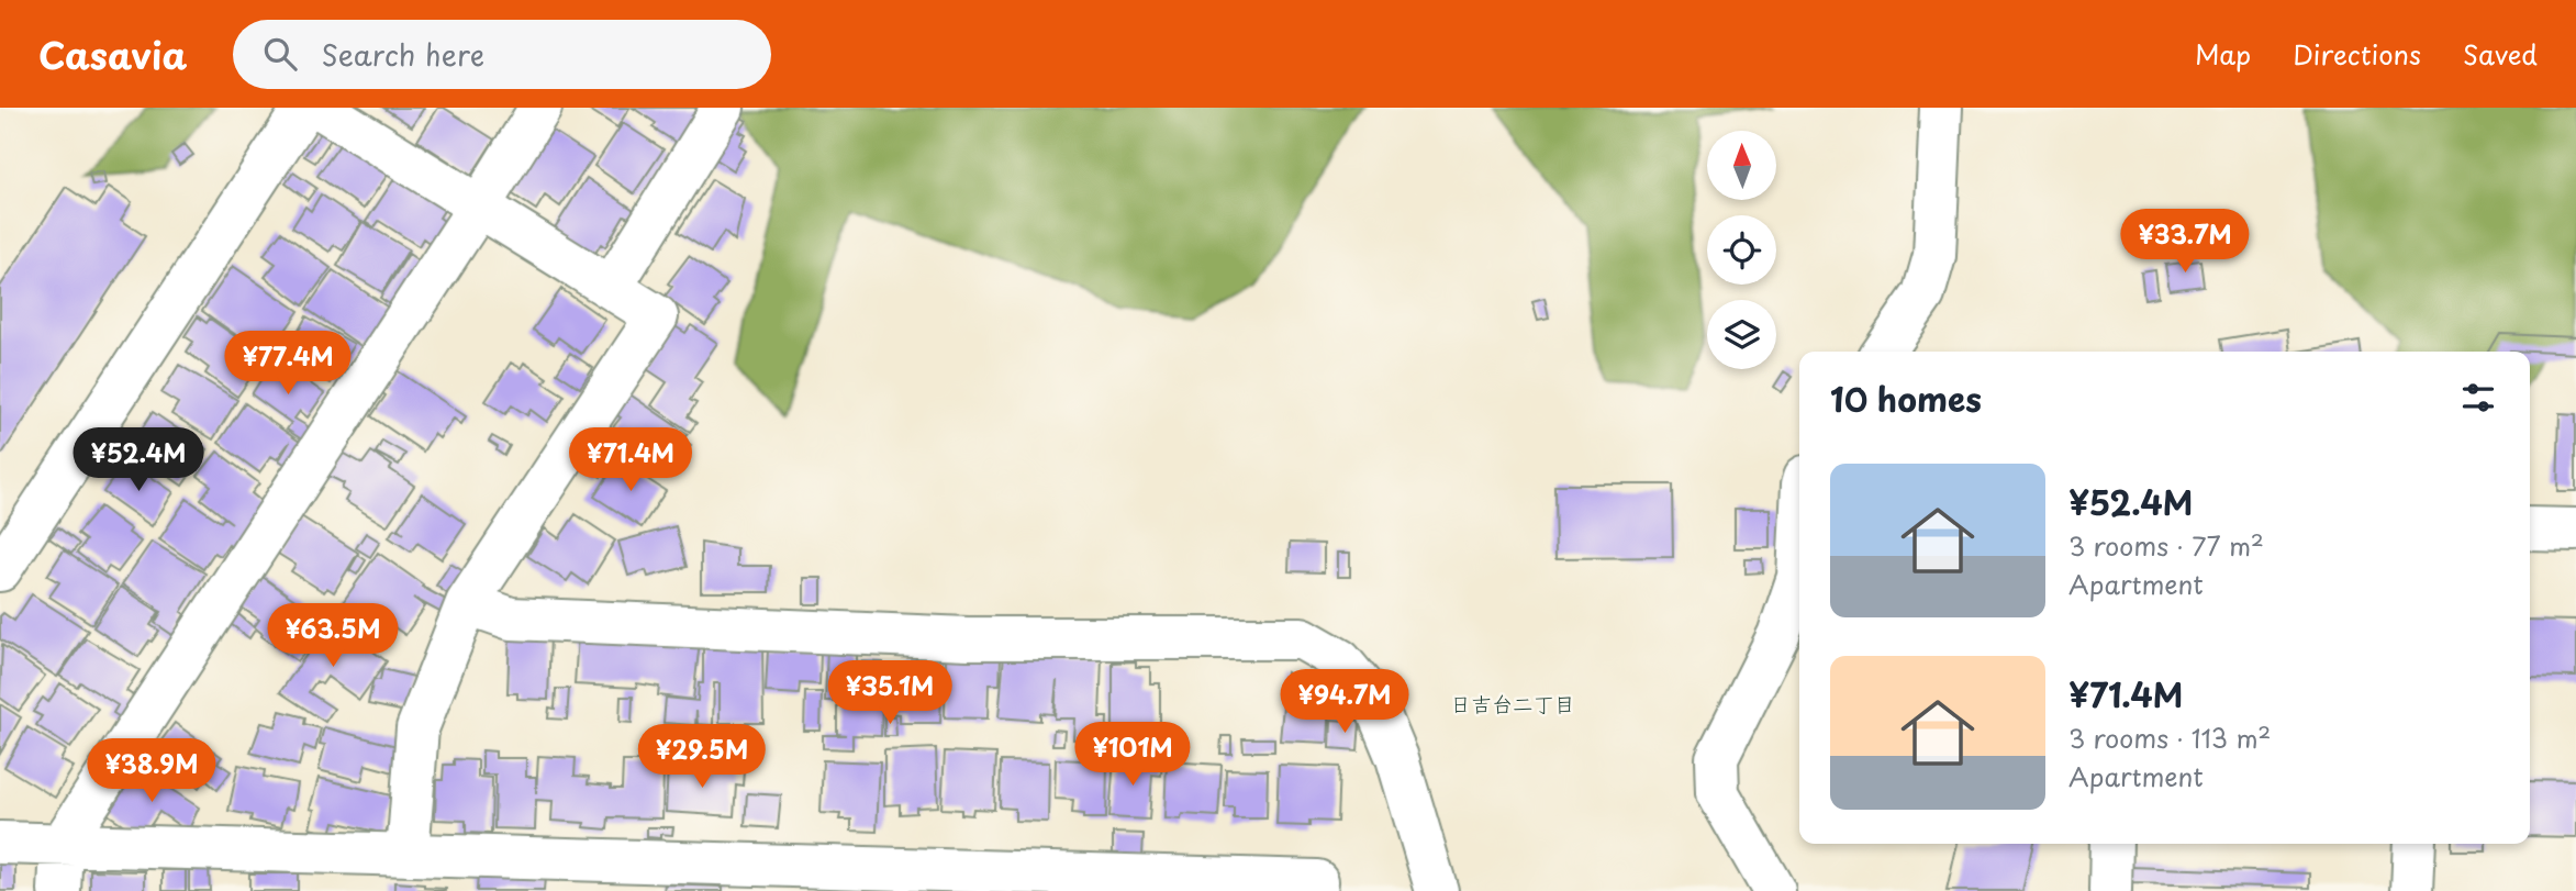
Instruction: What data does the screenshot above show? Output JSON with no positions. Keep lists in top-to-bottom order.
{
  "districts": ["日吉台二丁目"],
  "north": "top",
  "page": {
    "header": "Casavia",
    "search": "Search here",
    "nav": ["Map", "Directions", "Saved"],
    "price": [
      "¥33.7M",
      "¥77.4M",
      "¥52.4M",
      "¥71.4M",
      "¥63.5M",
      "¥35.1M",
      "¥94.7M",
      "¥101M",
      "¥29.5M",
      "¥38.9M"
    ],
    "heading": "10 homes",
    "list": [
      {
        "name": "¥52.4M",
        "note": "3 rooms · 77 m² · Apartment"
      },
      {
        "name": "¥71.4M",
        "note": "3 rooms · 113 m² · Apartment"
      }
    ]
  }
}
